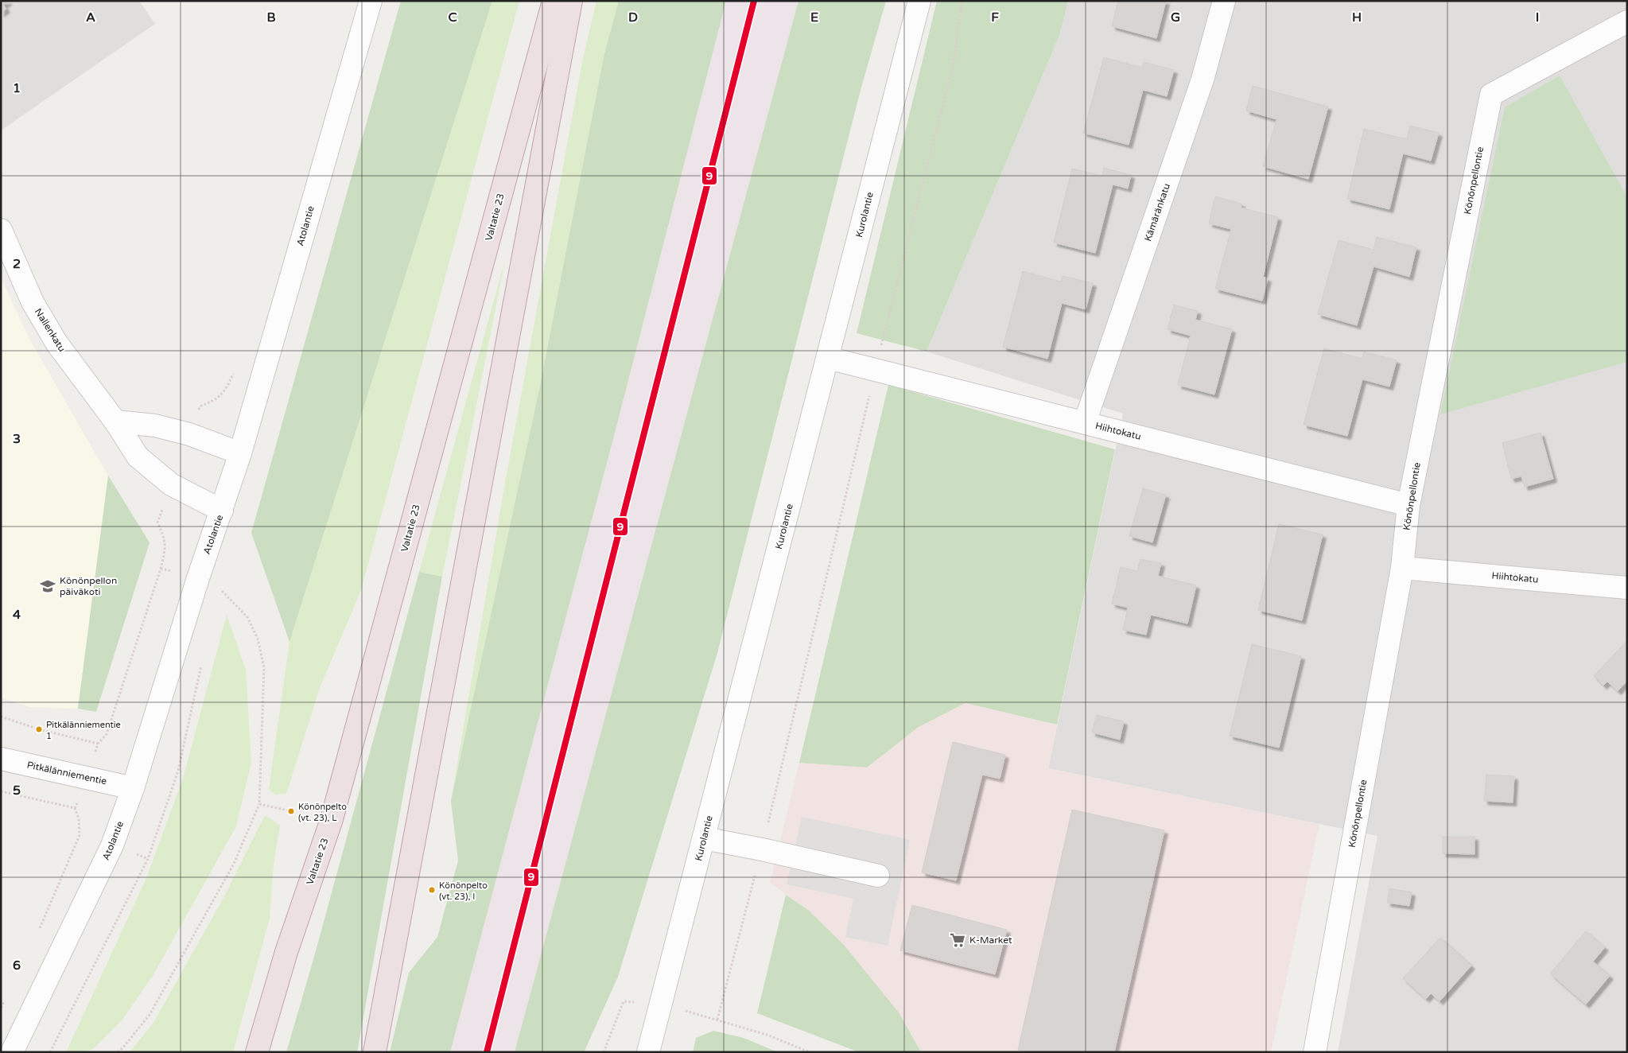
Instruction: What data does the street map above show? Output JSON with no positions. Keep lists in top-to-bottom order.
{
  "streets": {
    "highway": ["Valtatie 23"],
    "street": [
      "Könönpellontie",
      "Kämäränkatu",
      "Kurolantie",
      "Atolantie",
      "Nallenkatu",
      "Hiihtokatu",
      "Pitkälänniementie"
    ]
  },
  "crossings": [
    ["Könönpellontie", "Hiihtokatu"],
    ["Kämäränkatu", "Hiihtokatu"],
    ["Kurolantie", "Hiihtokatu"],
    ["Atolantie", "Nallenkatu"],
    ["Atolantie", "Pitkälänniementie"]
  ],
  "places": {
    "school or university": ["Könönpellon päiväkoti"],
    "other": ["Pitkälänniementie 1", "Könönpelto (vt. 23), L", "Könönpelto (vt. 23), I"],
    "supermarket": ["K-Market"]
  },
  "lines": ["transit line 9"],
  "grid": {
    "columns": [
      "A",
      "B",
      "C",
      "D",
      "E",
      "F",
      "G",
      "H",
      "I"
    ],
    "rows": [
      "1",
      "2",
      "3",
      "4",
      "5",
      "6"
    ]
  }
}
